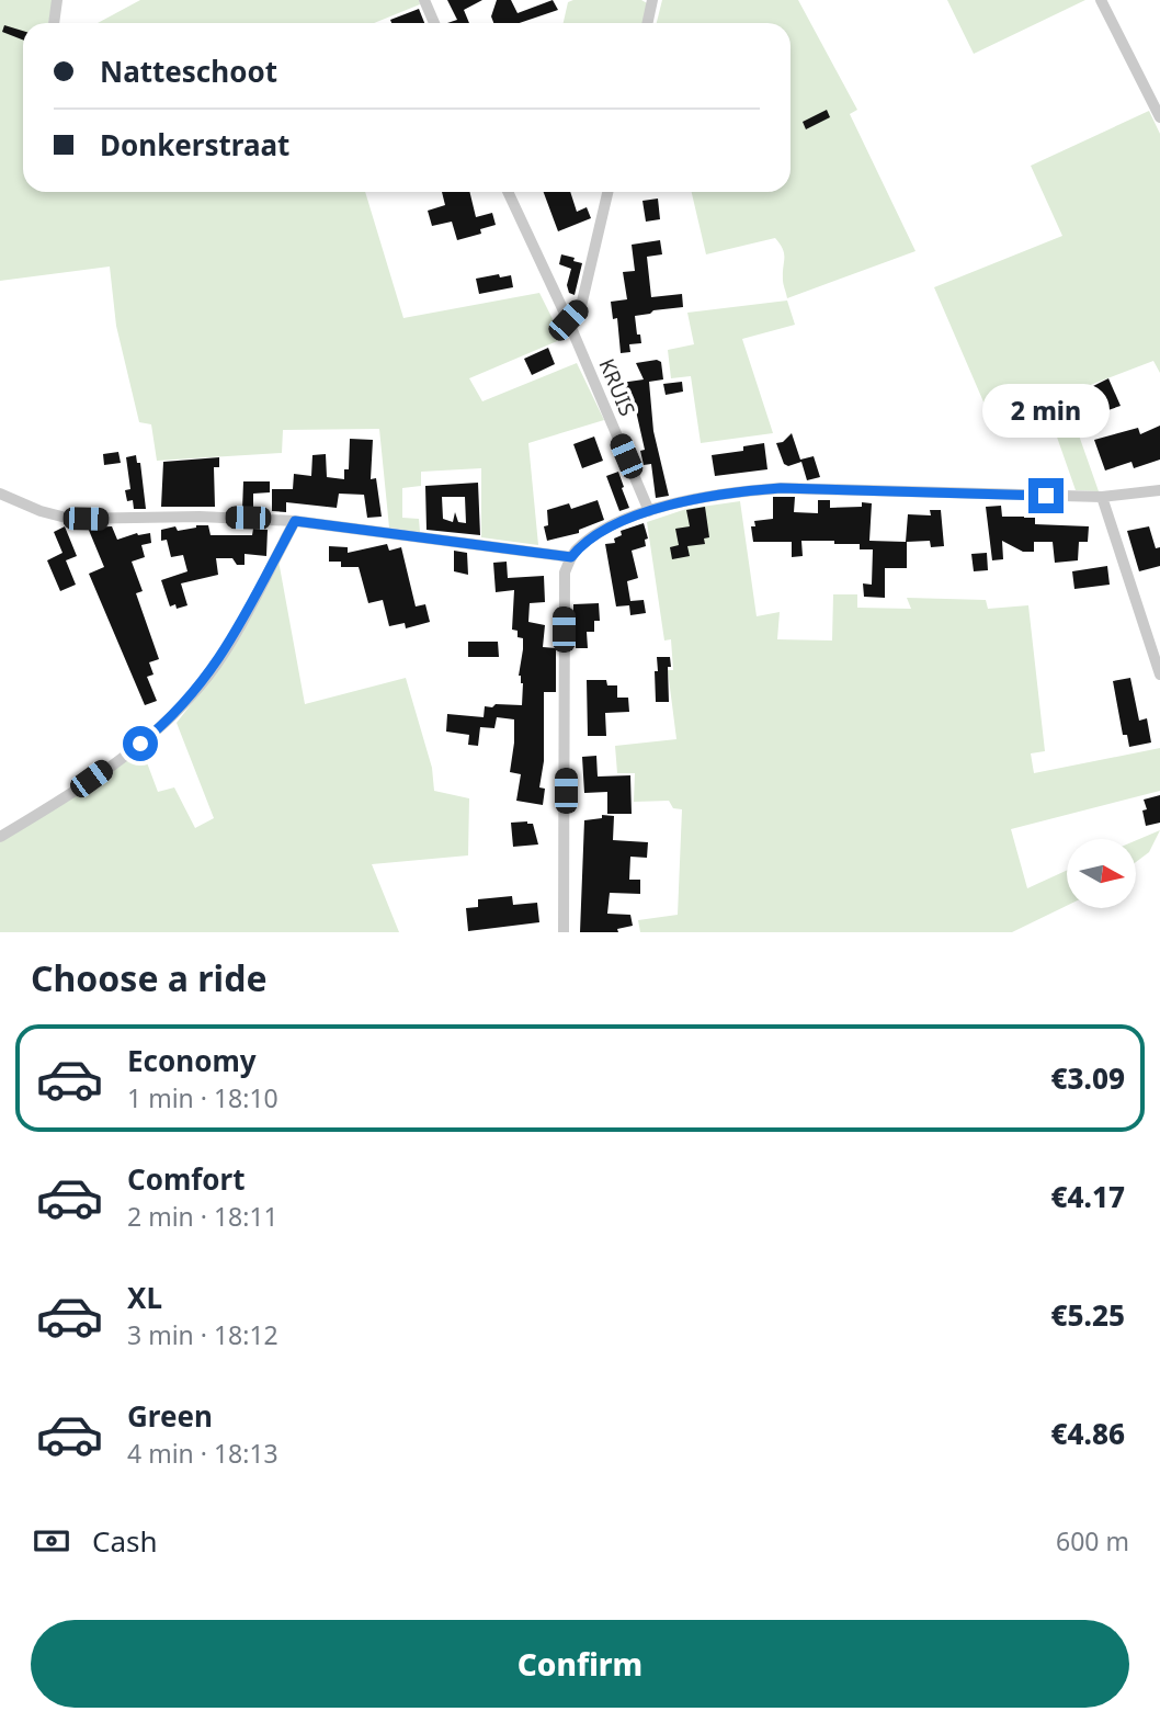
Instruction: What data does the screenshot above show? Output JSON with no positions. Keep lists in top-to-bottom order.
{
  "streets": {
    "street": ["KRUIS"]
  },
  "north": "right",
  "page": {
    "banner": ["Natteschoot", "Donkerstraat"],
    "bubble": "2 min",
    "heading": "Choose a ride",
    "list": [
      {
        "name": "Economy",
        "note": "1 min · 18:10",
        "value": "€3.09"
      },
      {
        "name": "Comfort",
        "note": "2 min · 18:11",
        "value": "€4.17"
      },
      {
        "name": "XL",
        "note": "3 min · 18:12",
        "value": "€5.25"
      },
      {
        "name": "Green",
        "note": "4 min · 18:13",
        "value": "€4.86"
      }
    ],
    "pay": ["Cash", "600 m"],
    "buttons": "Confirm"
  }
}
